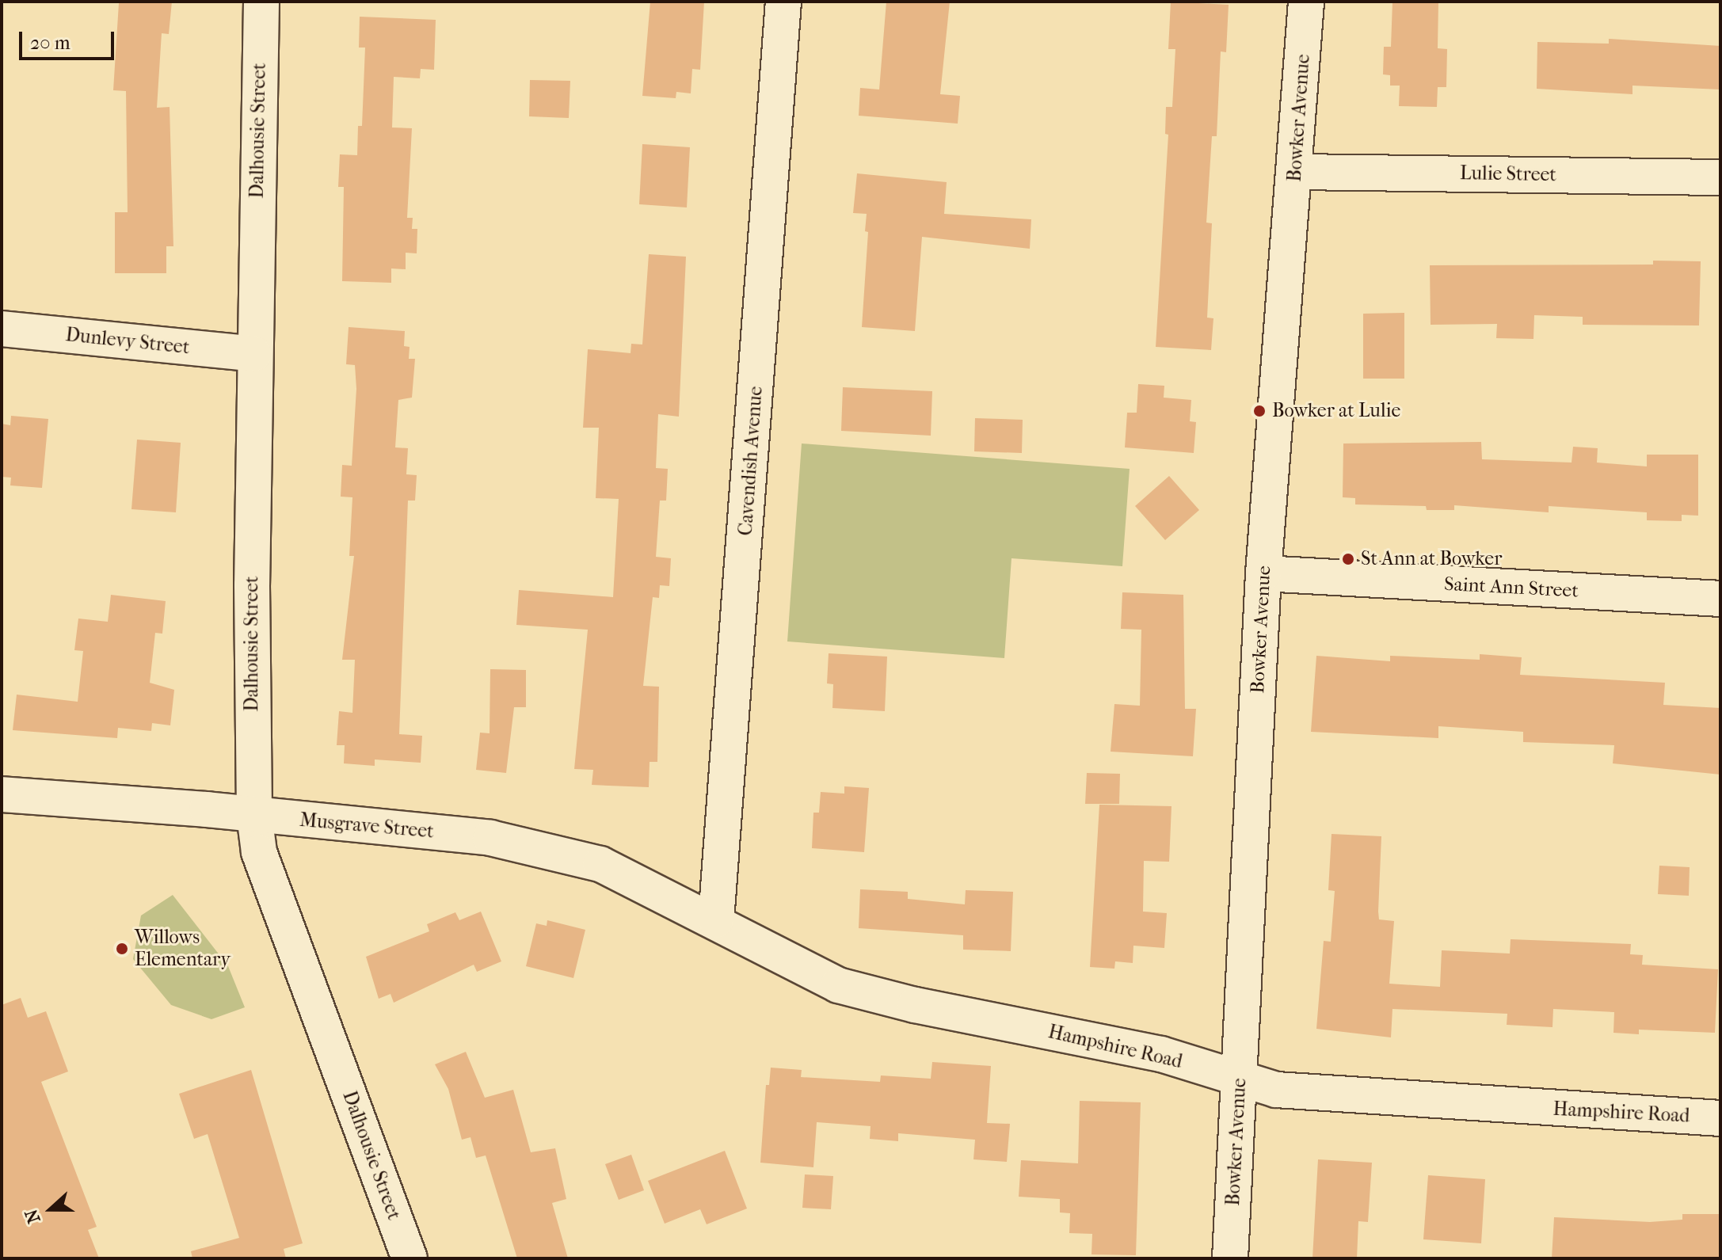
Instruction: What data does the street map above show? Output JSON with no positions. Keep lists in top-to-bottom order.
{
  "streets": {
    "street": [
      "Bowker Avenue",
      "Dalhousie Street",
      "Lulie Street",
      "Dunlevy Street",
      "Cavendish Avenue",
      "Saint Ann Street",
      "Musgrave Street",
      "Hampshire Road"
    ]
  },
  "crossings": [
    ["Bowker Avenue", "Lulie Street"],
    ["Bowker Avenue", "Saint Ann Street"],
    ["Bowker Avenue", "Hampshire Road"],
    ["Dalhousie Street", "Dunlevy Street"],
    ["Dalhousie Street", "Musgrave Street"],
    ["Cavendish Avenue", "Musgrave Street"],
    ["Cavendish Avenue", "Hampshire Road"],
    ["Musgrave Street", "Hampshire Road"]
  ],
  "places": ["Bowker at Lulie", "St Ann at Bowker", "Willows Elementary"],
  "scale_bar": "20 m",
  "north": "left"
}
